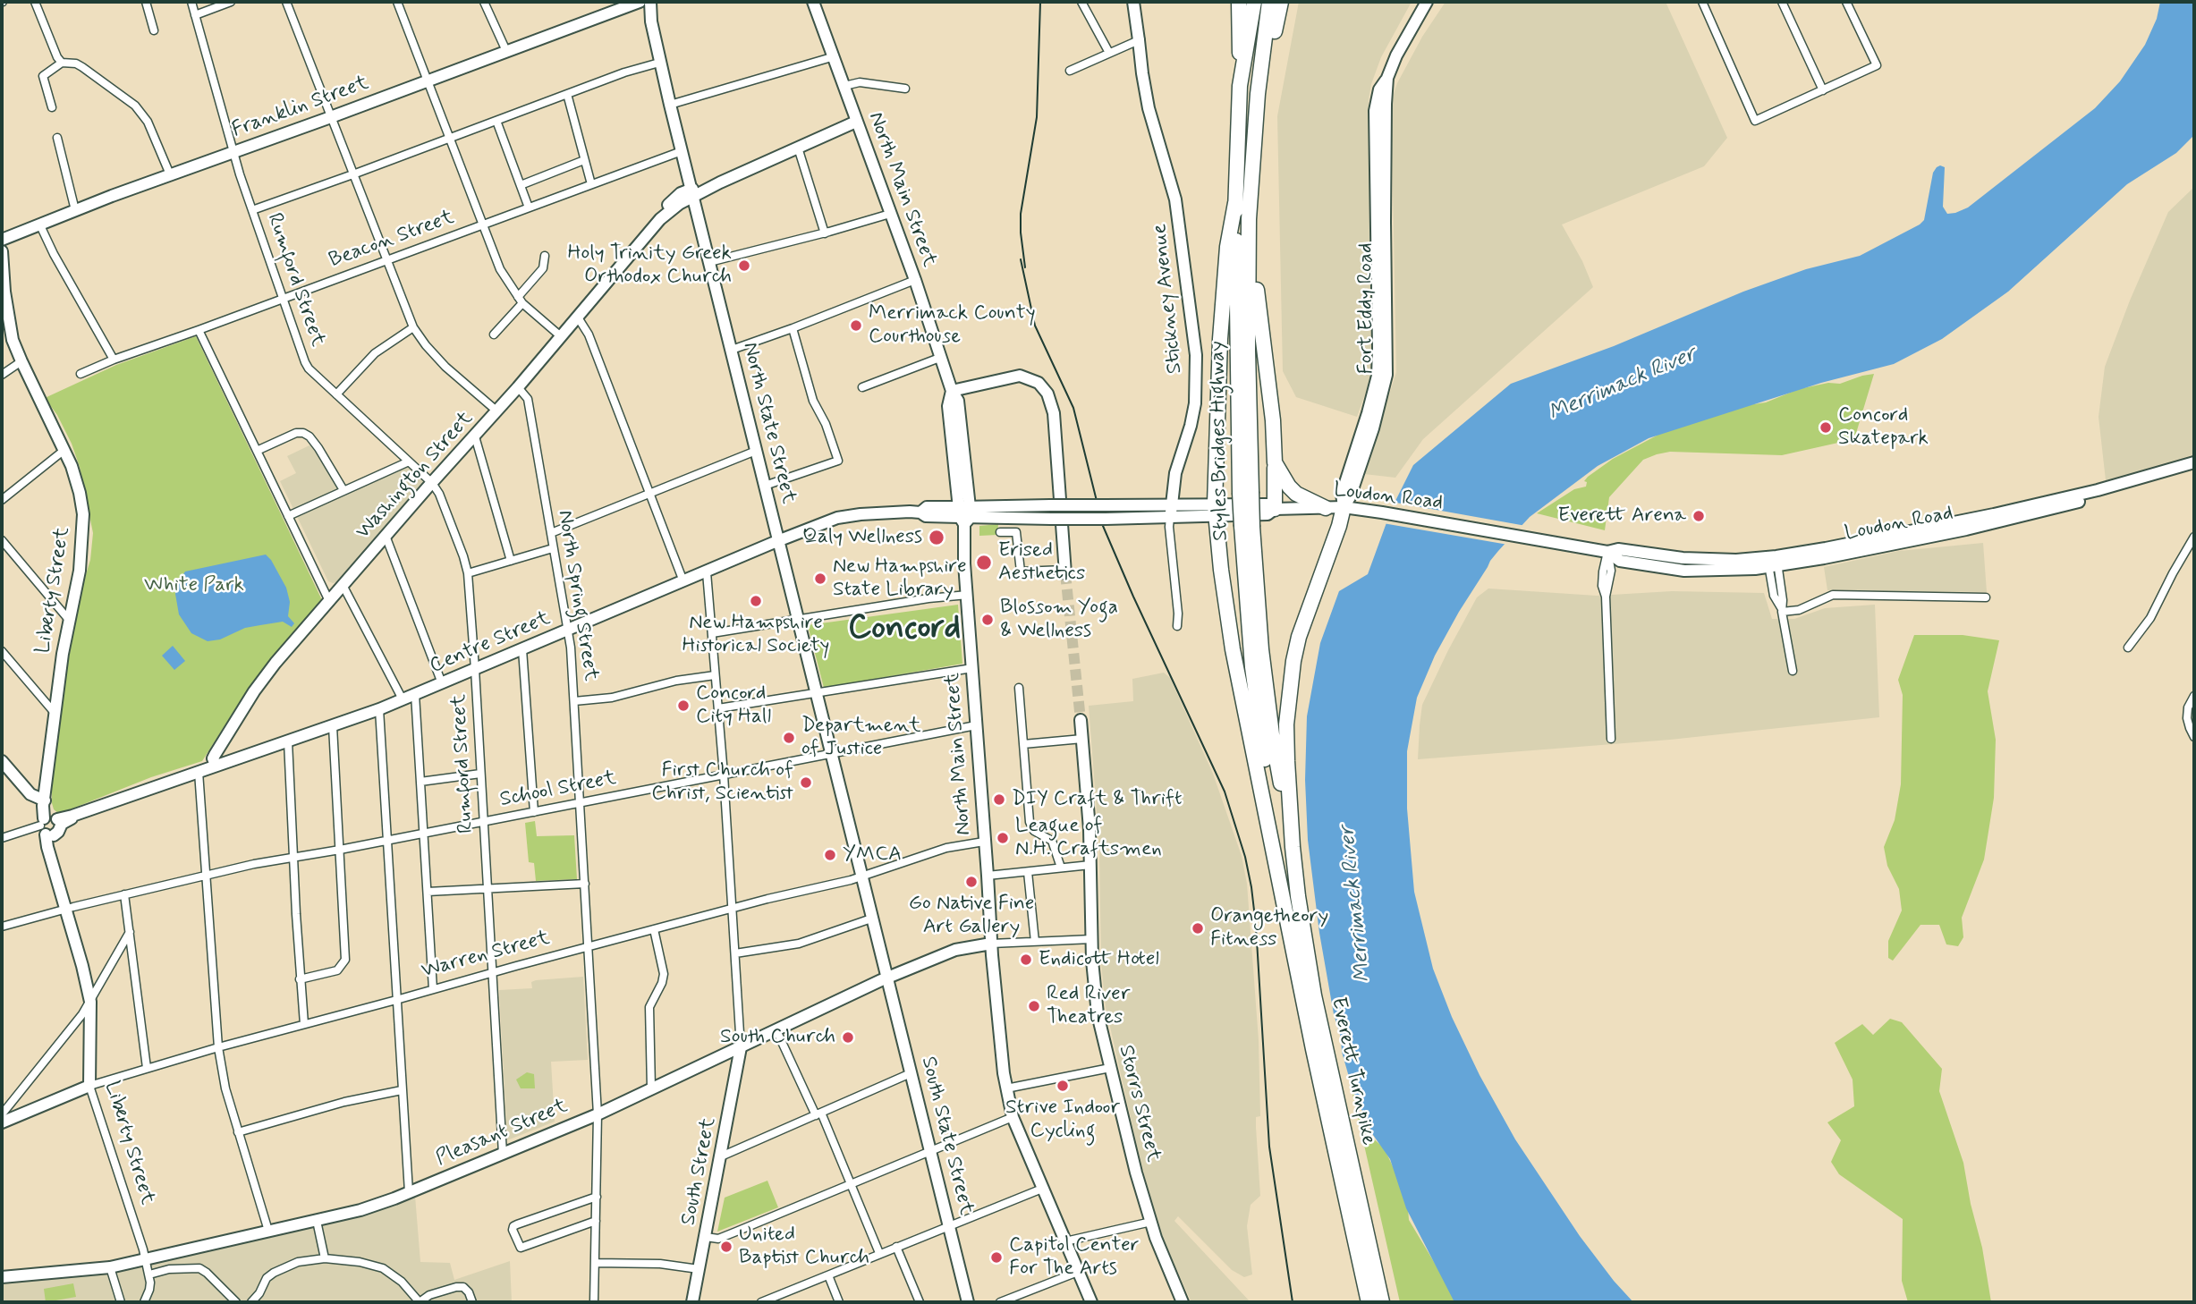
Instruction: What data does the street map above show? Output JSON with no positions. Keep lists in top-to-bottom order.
{
  "streets": {
    "highway": ["Styles Bridges Highway", "Everett Turnpike"],
    "street": [
      "Franklin Street",
      "North Main Street",
      "Beacon Street",
      "Rumford Street",
      "Stickney Avenue",
      "Fort Eddy Road",
      "North State Street",
      "Washington Street",
      "Loudon Road",
      "Liberty Street",
      "North Spring Street",
      "Centre Street",
      "School Street",
      "Warren Street",
      "Storrs Street",
      "Pleasant Street",
      "South State Street",
      "South Street"
    ]
  },
  "crossings": [
    ["Franklin Street", "Rumford Street"],
    ["Franklin Street", "North State Street"],
    ["North Main Street", "Washington Street"],
    ["North Main Street", "Loudon Road"],
    ["North Main Street", "Centre Street"],
    ["North Main Street", "School Street"],
    ["North Main Street", "Warren Street"],
    ["North Main Street", "Pleasant Street"],
    ["Beacon Street", "Rumford Street"],
    ["Beacon Street", "North State Street"],
    ["Rumford Street", "Washington Street"],
    ["Rumford Street", "Centre Street"],
    ["Rumford Street", "School Street"],
    ["Rumford Street", "Warren Street"],
    ["Rumford Street", "Pleasant Street"],
    ["Stickney Avenue", "Loudon Road"],
    ["Fort Eddy Road", "Loudon Road"],
    ["North State Street", "Washington Street"],
    ["North State Street", "Centre Street"],
    ["North State Street", "School Street"],
    ["North State Street", "Warren Street"],
    ["North State Street", "Pleasant Street"],
    ["North State Street", "South State Street"],
    ["Styles Bridges Highway", "Everett Turnpike"],
    ["Washington Street", "North Spring Street"],
    ["Washington Street", "Centre Street"],
    ["Loudon Road", "Centre Street"],
    ["Liberty Street", "Centre Street"],
    ["Liberty Street", "School Street"],
    ["Liberty Street", "Warren Street"],
    ["Liberty Street", "Pleasant Street"],
    ["North Spring Street", "Centre Street"],
    ["North Spring Street", "School Street"],
    ["North Spring Street", "Warren Street"],
    ["North Spring Street", "Pleasant Street"],
    ["Pleasant Street", "South State Street"],
    ["Pleasant Street", "South Street"]
  ],
  "districts": ["Concord"],
  "water": ["Merrimack River"],
  "parks": ["White Park"],
  "places": [
    "Holy Trinity Greek Orthodox Church",
    "Merrimack County Courthouse",
    "Concord Skatepark",
    "Everett Arena",
    "Qaly Wellness",
    "Erised Aesthetics",
    "New Hampshire State Library",
    "New Hampshire Historical Society",
    "Blossom Yoga & Wellness",
    "Concord City Hall",
    "Department of Justice",
    "First Church of Christ, Scientist",
    "DIY Craft & Thrift",
    "League of N.H. Craftsmen",
    "YMCA",
    "Go Native Fine Art Gallery",
    "Orangetheory Fitness",
    "Endicott Hotel",
    "Red River Theatres",
    "South Church",
    "Strive Indoor Cycling",
    "United Baptist Church",
    "Capitol Center For The Arts"
  ]
}
